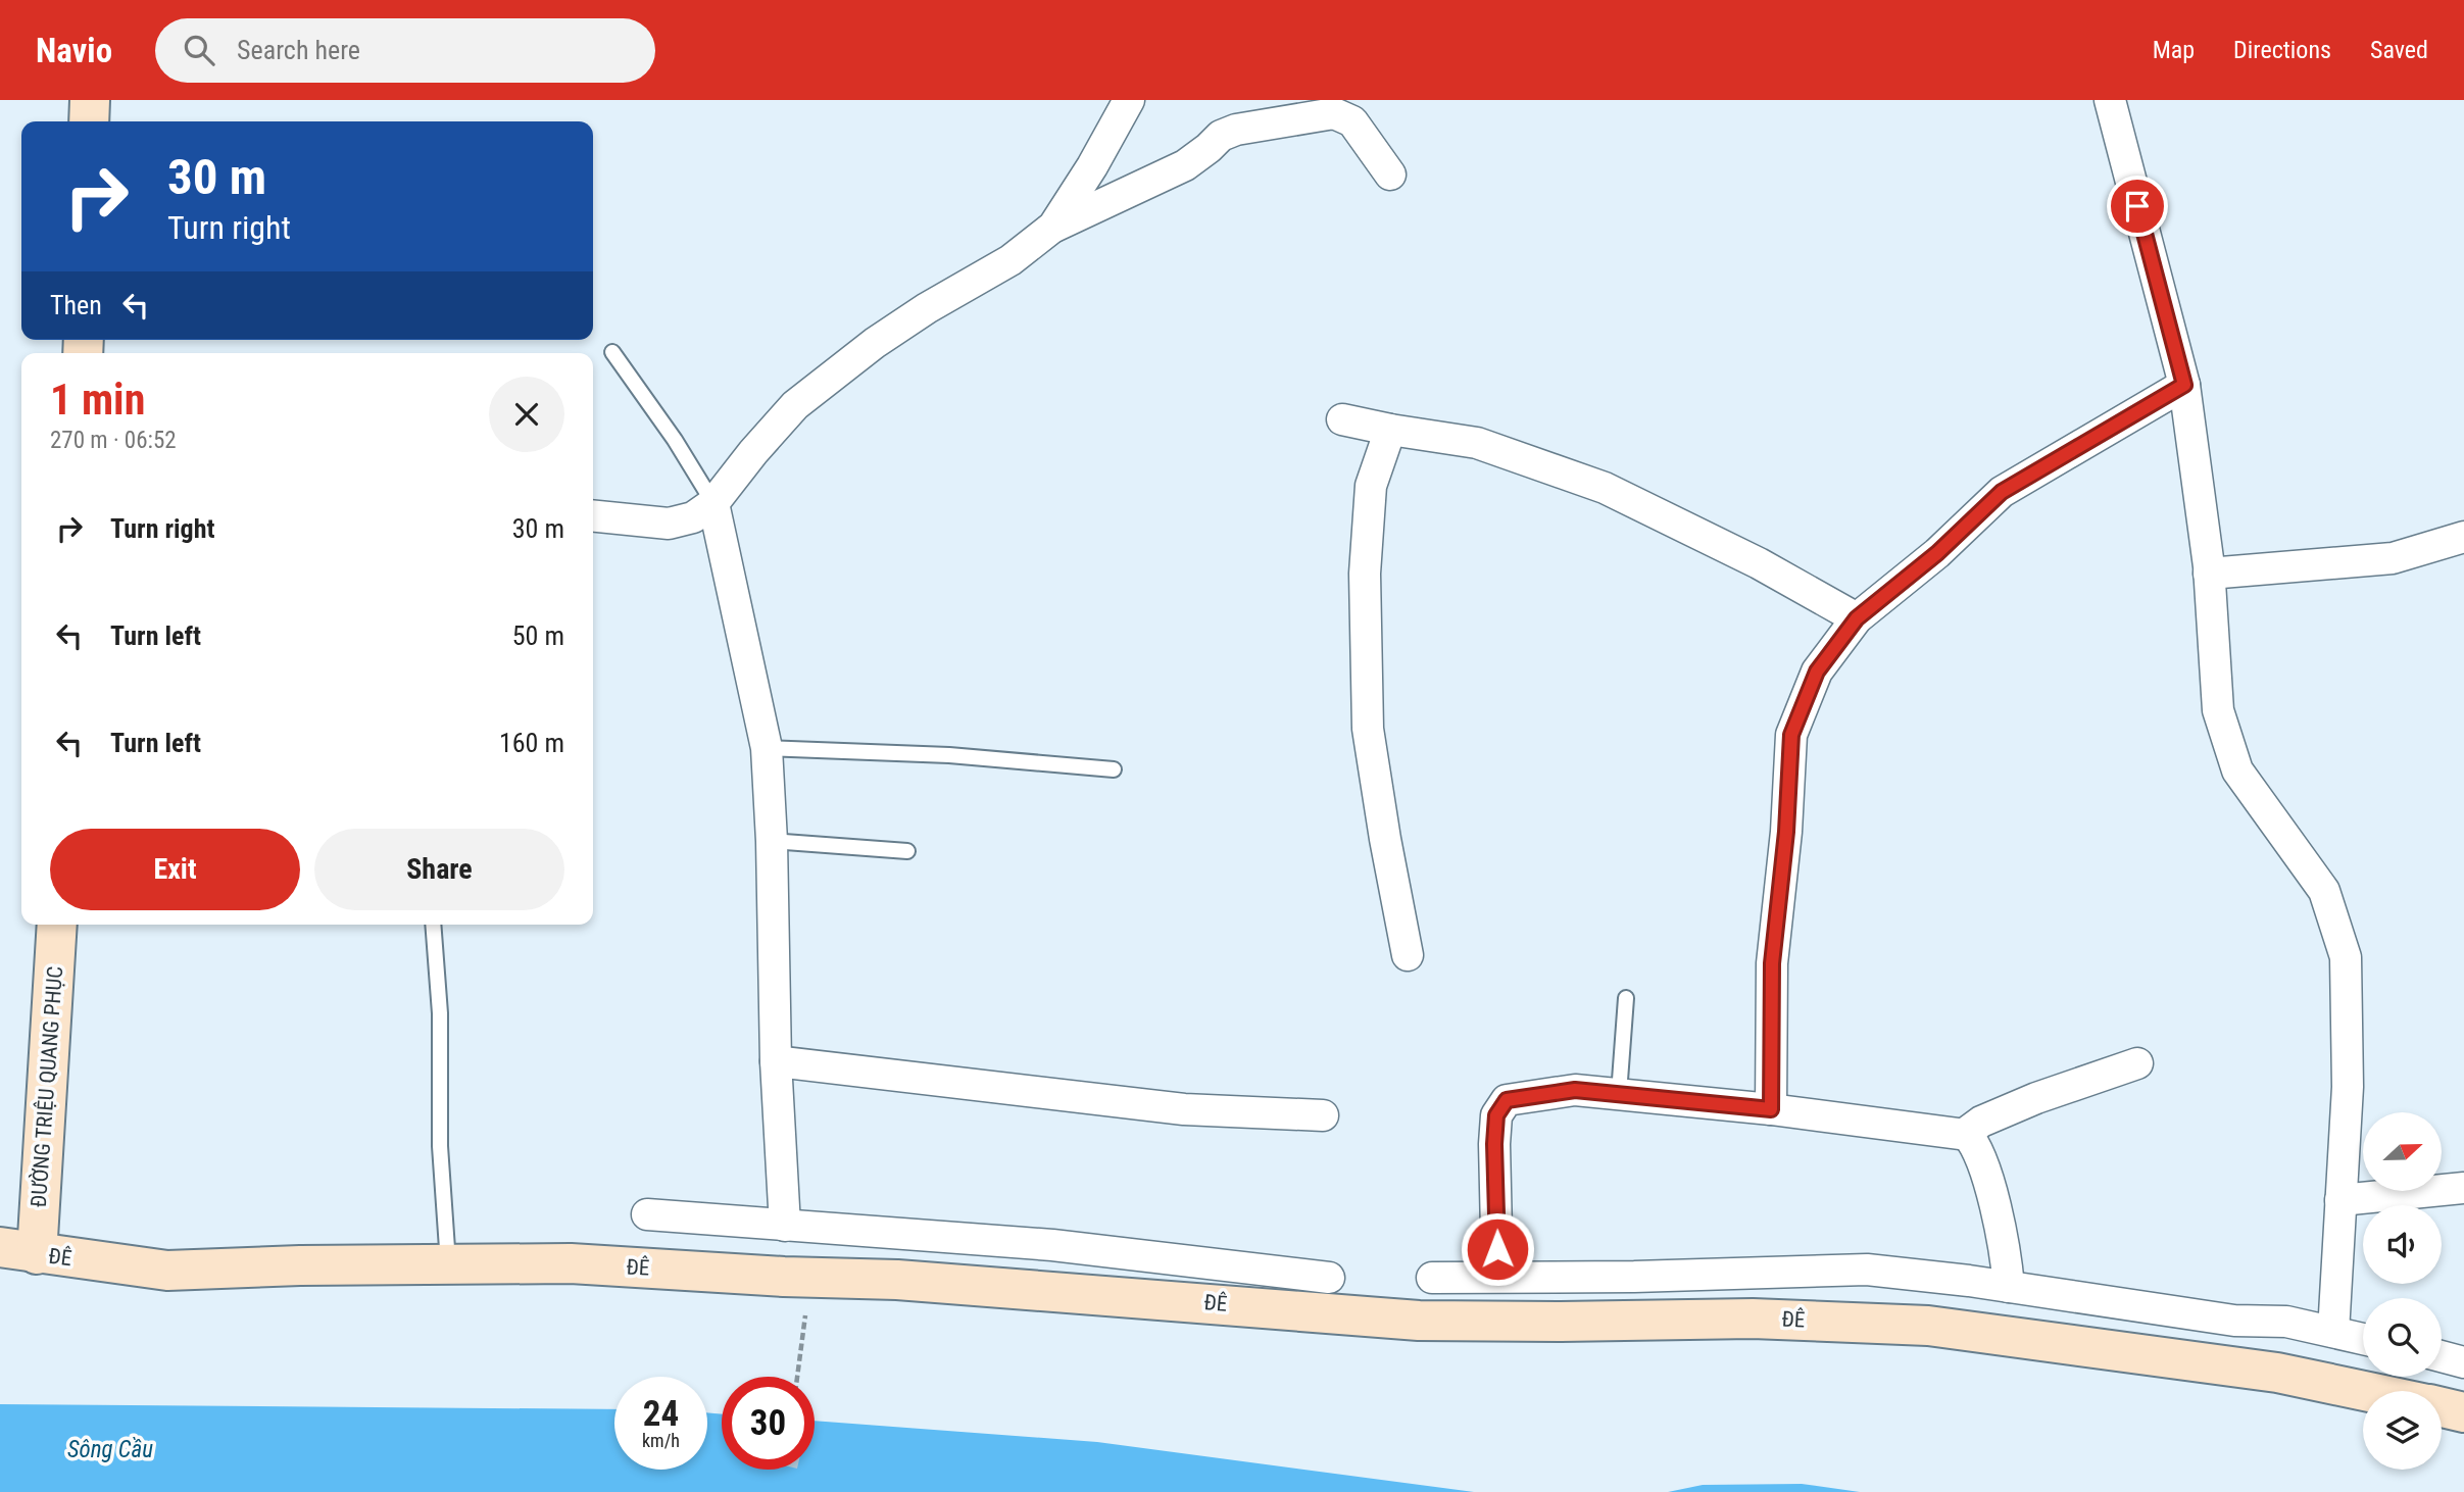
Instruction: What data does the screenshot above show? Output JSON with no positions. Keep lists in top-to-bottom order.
{
  "streets": {
    "main road": ["ĐƯỜNG TRIỆU QUANG PHỤC", "ĐÊ"]
  },
  "crossings": [
    ["ĐƯỜNG TRIỆU QUANG PHỤC", "ĐÊ"]
  ],
  "water": ["Sông Cầu"],
  "north": "right",
  "page": {
    "header": "Navio",
    "search": "Search here",
    "nav": ["Map", "Directions", "Saved"],
    "turn": ["30 m", "Turn right"],
    "then": "Then",
    "heading": ["1 min", "270 m · 06:52"],
    "list": [
      {
        "name": "Turn right",
        "value": "30 m"
      },
      {
        "name": "Turn left",
        "value": "50 m"
      },
      {
        "name": "Turn left",
        "value": "160 m"
      }
    ],
    "buttons": ["Exit", "Share"],
    "speed": "24 km/h",
    "limit": "30"
  }
}
